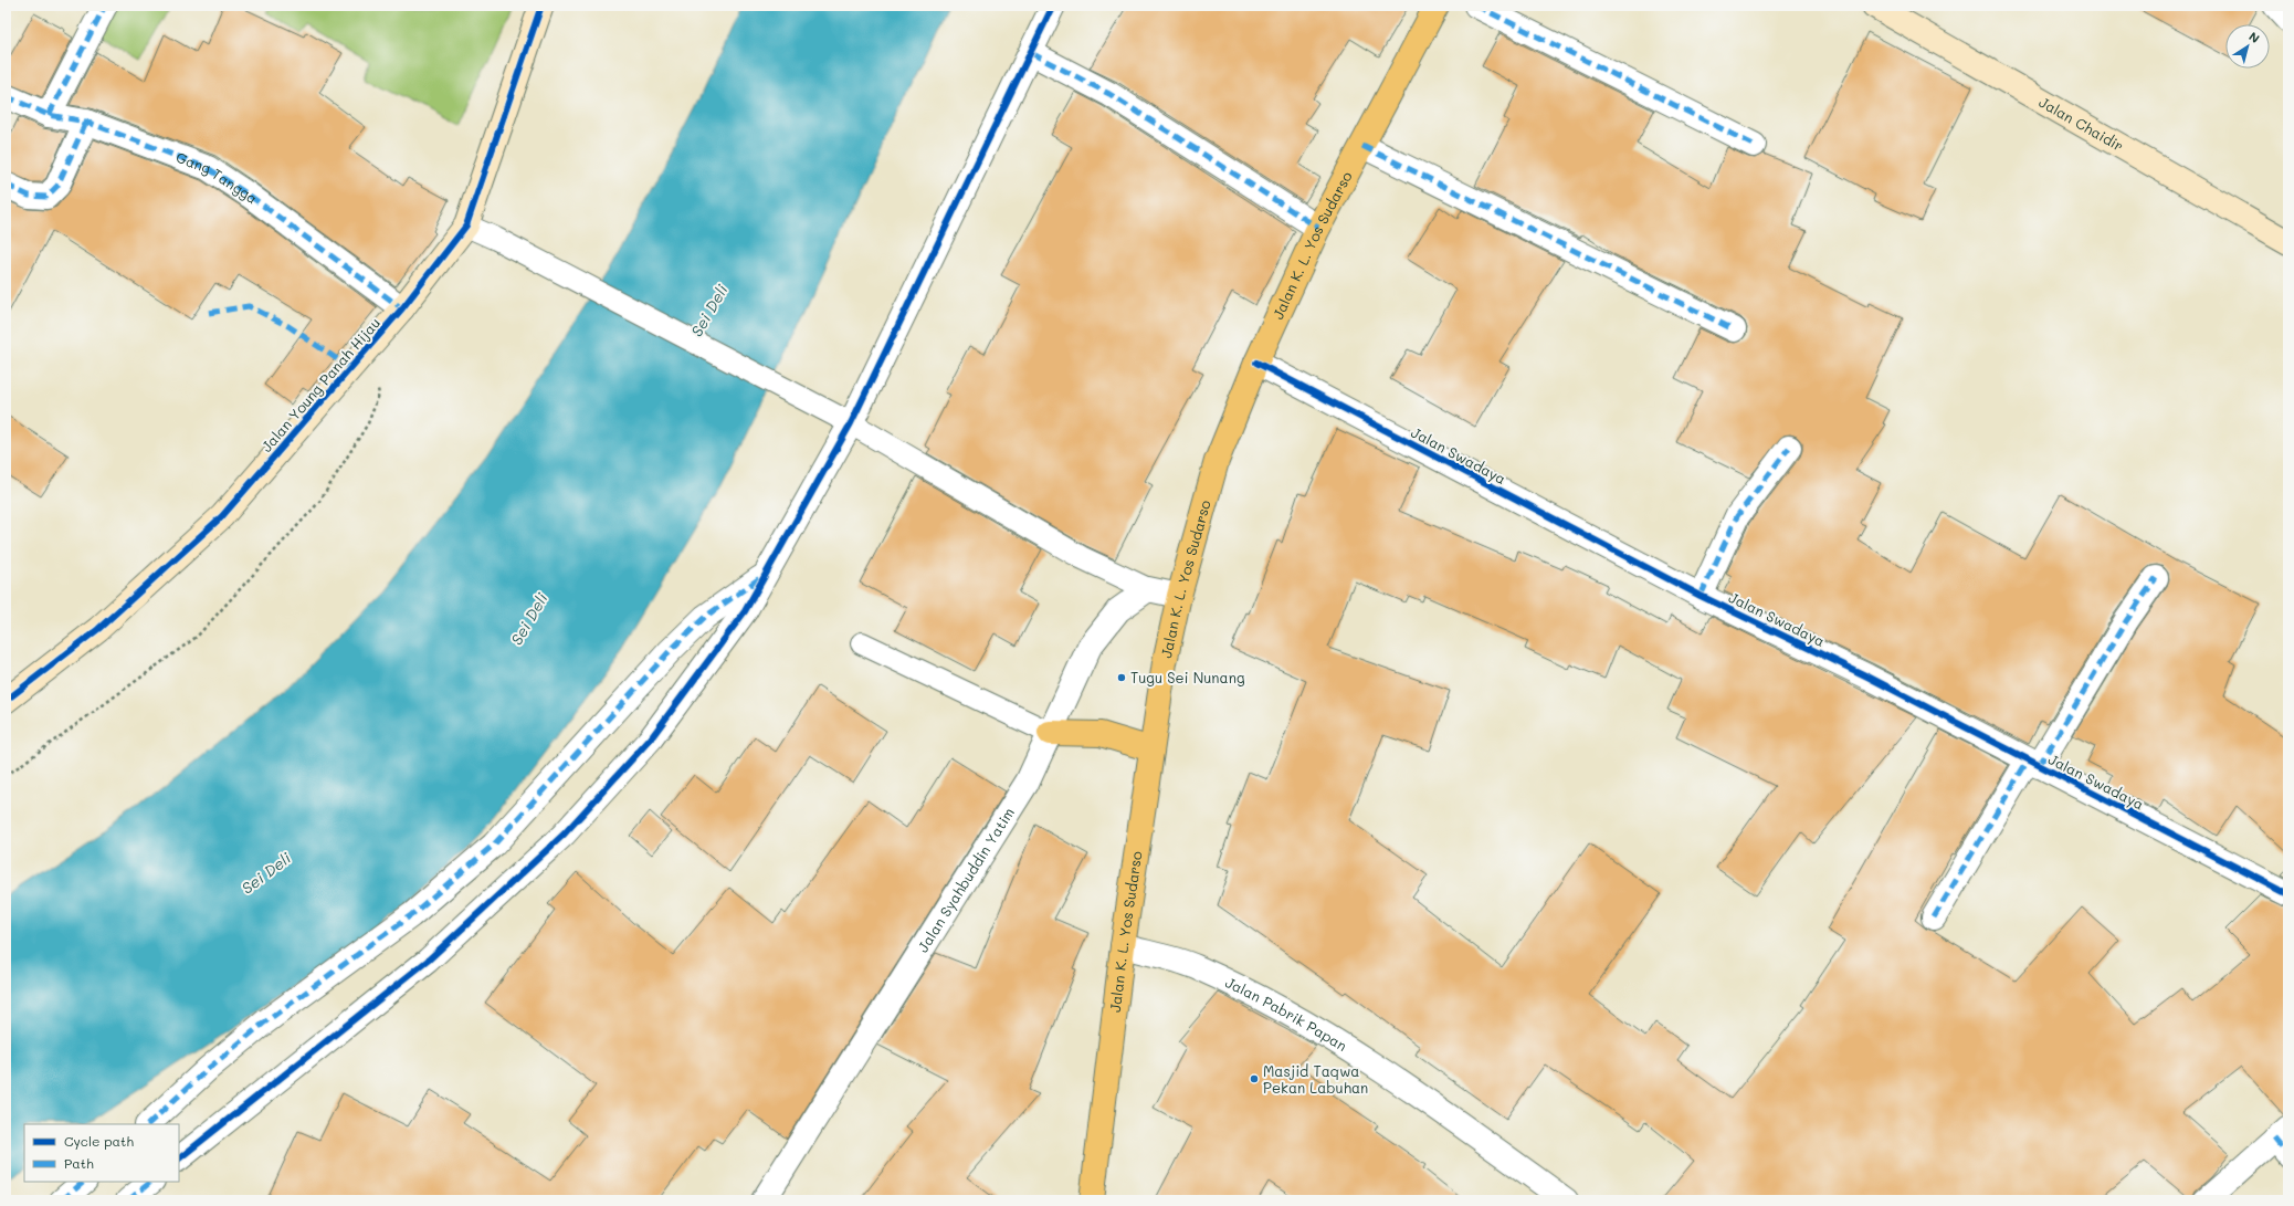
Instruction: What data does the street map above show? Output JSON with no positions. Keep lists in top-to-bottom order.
{
  "streets": {
    "highway": ["Jalan K. L. Yos Sudarso"],
    "street": [
      "Jalan Chaidir",
      "Gang Tangga",
      "Jalan Young Panah Hijau",
      "Jalan Swadaya",
      "Jalan Syahbuddin Yatim",
      "Jalan Pabrik Papan"
    ]
  },
  "crossings": [
    ["Gang Tangga", "Jalan Young Panah Hijau"],
    ["Jalan K. L. Yos Sudarso", "Jalan Swadaya"],
    ["Jalan K. L. Yos Sudarso", "Jalan Pabrik Papan"]
  ],
  "water": ["Sei Deli"],
  "places": ["Tugu Sei Nunang", "Masjid Taqwa Pekan Labuhan"],
  "legend": ["Cycle path", "Path"],
  "north": "top right"
}
